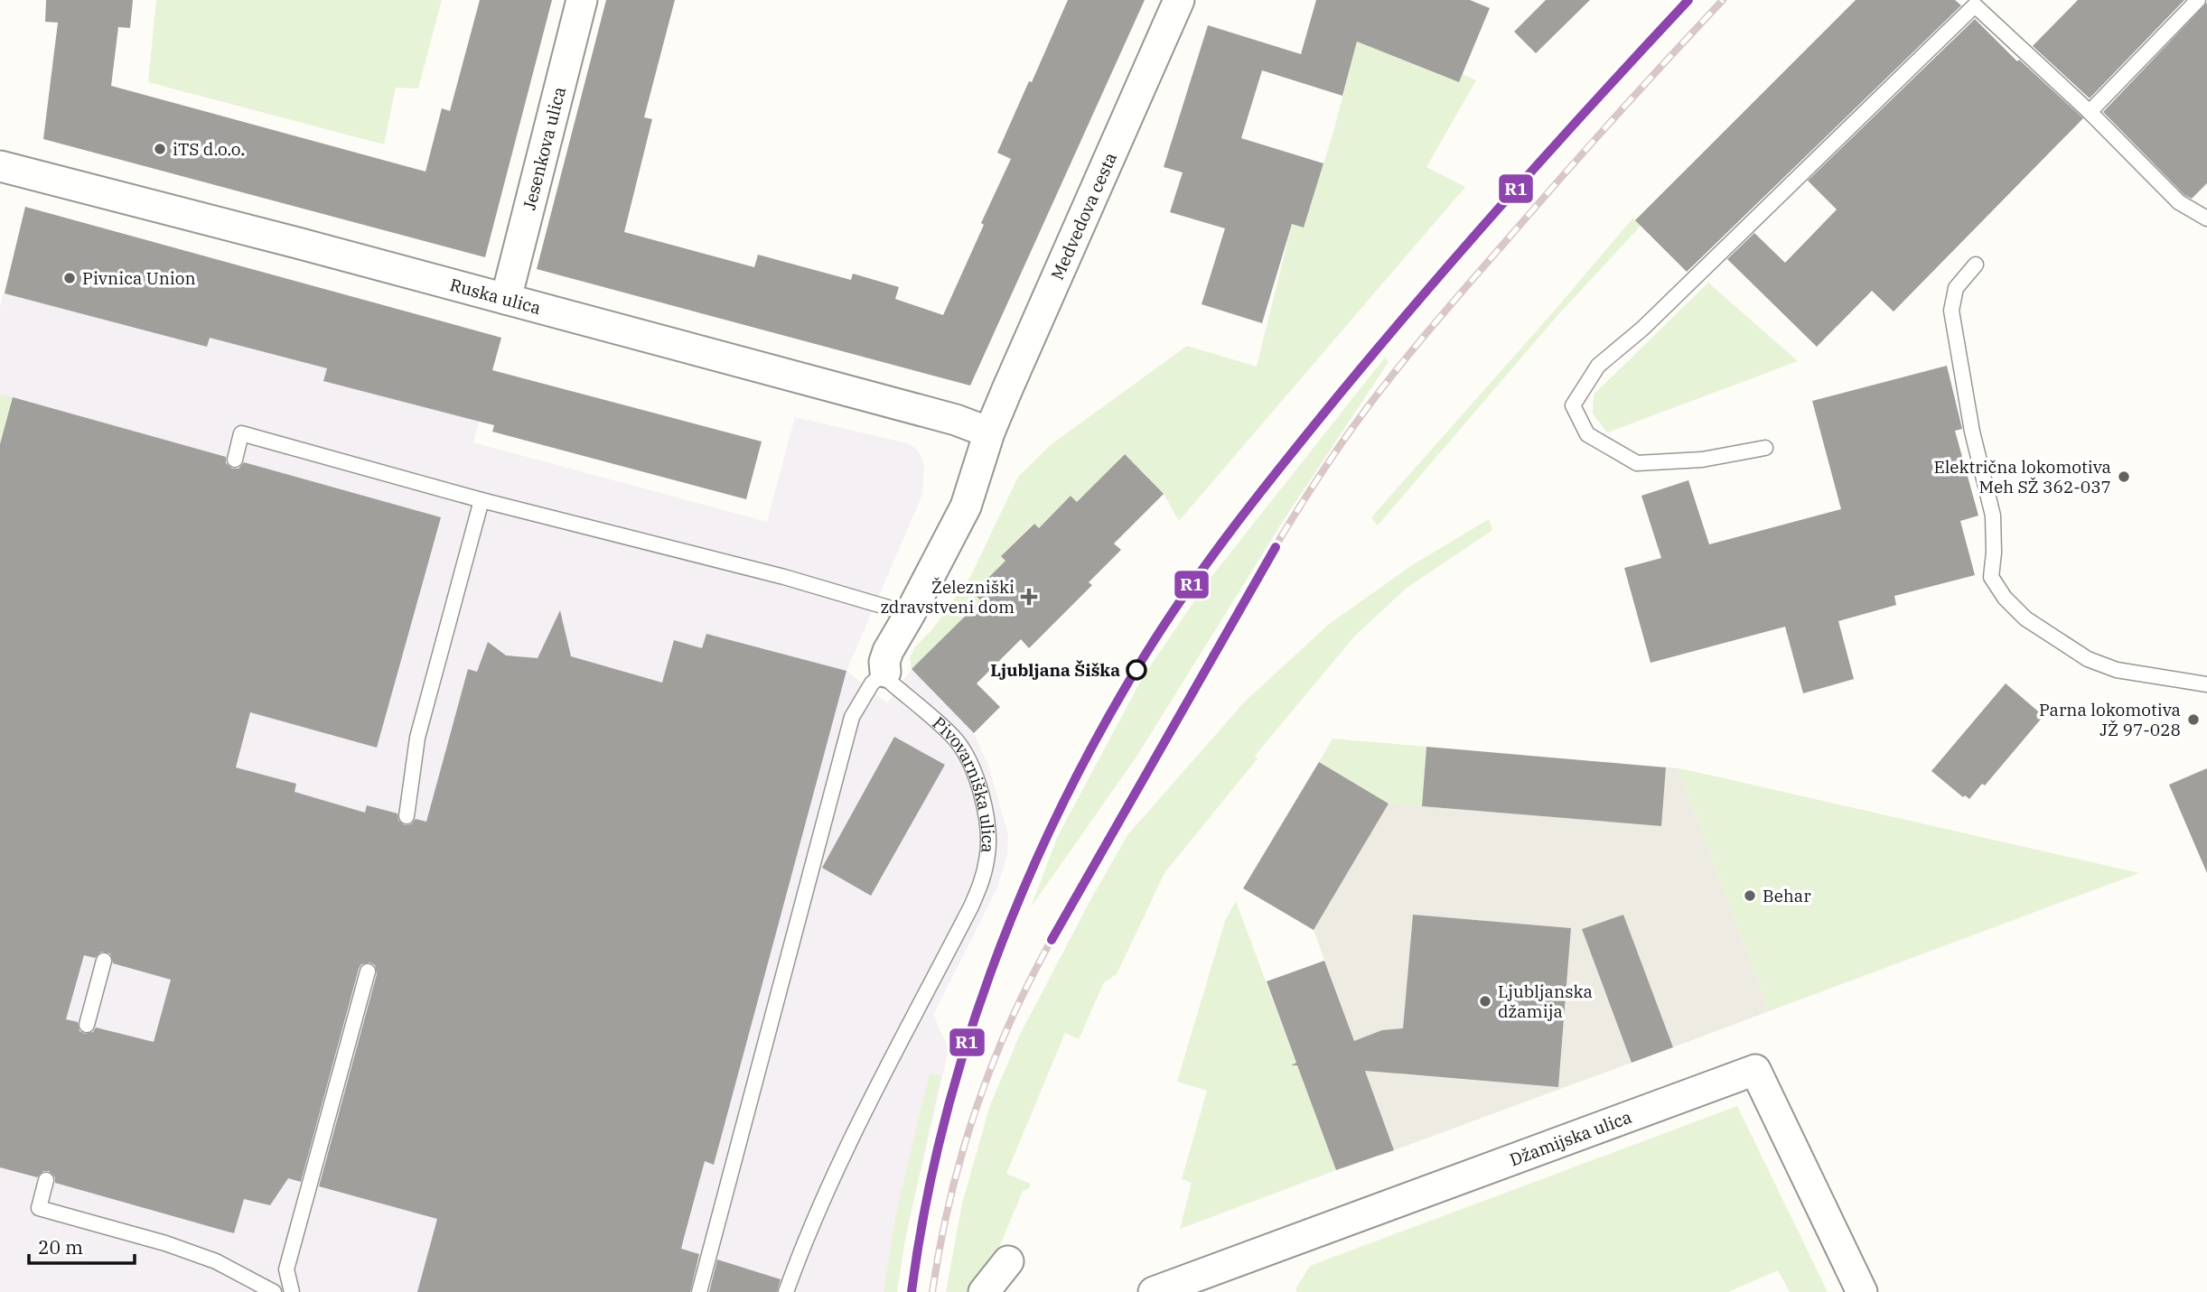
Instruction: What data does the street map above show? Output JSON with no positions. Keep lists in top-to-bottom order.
{
  "streets": {
    "street": [
      "Jesenkova ulica",
      "Medvedova cesta",
      "Ruska ulica",
      "Džamijska ulica"
    ],
    "lane": ["Pivovarniška ulica"]
  },
  "crossings": [
    ["Jesenkova ulica", "Ruska ulica"],
    ["Medvedova cesta", "Ruska ulica"]
  ],
  "places": {
    "other": [
      "iTS d.o.o.",
      "Pivnica Union",
      "Električna lokomotiva Meh SŽ 362-037",
      "Ljubljana Šiška",
      "Parna lokomotiva JŽ 97-028",
      "Behar",
      "Ljubljanska džamija"
    ],
    "health": ["Železniški zdravstveni dom"]
  },
  "lines": ["transit line R1"],
  "scale_bar": "20 m"
}
